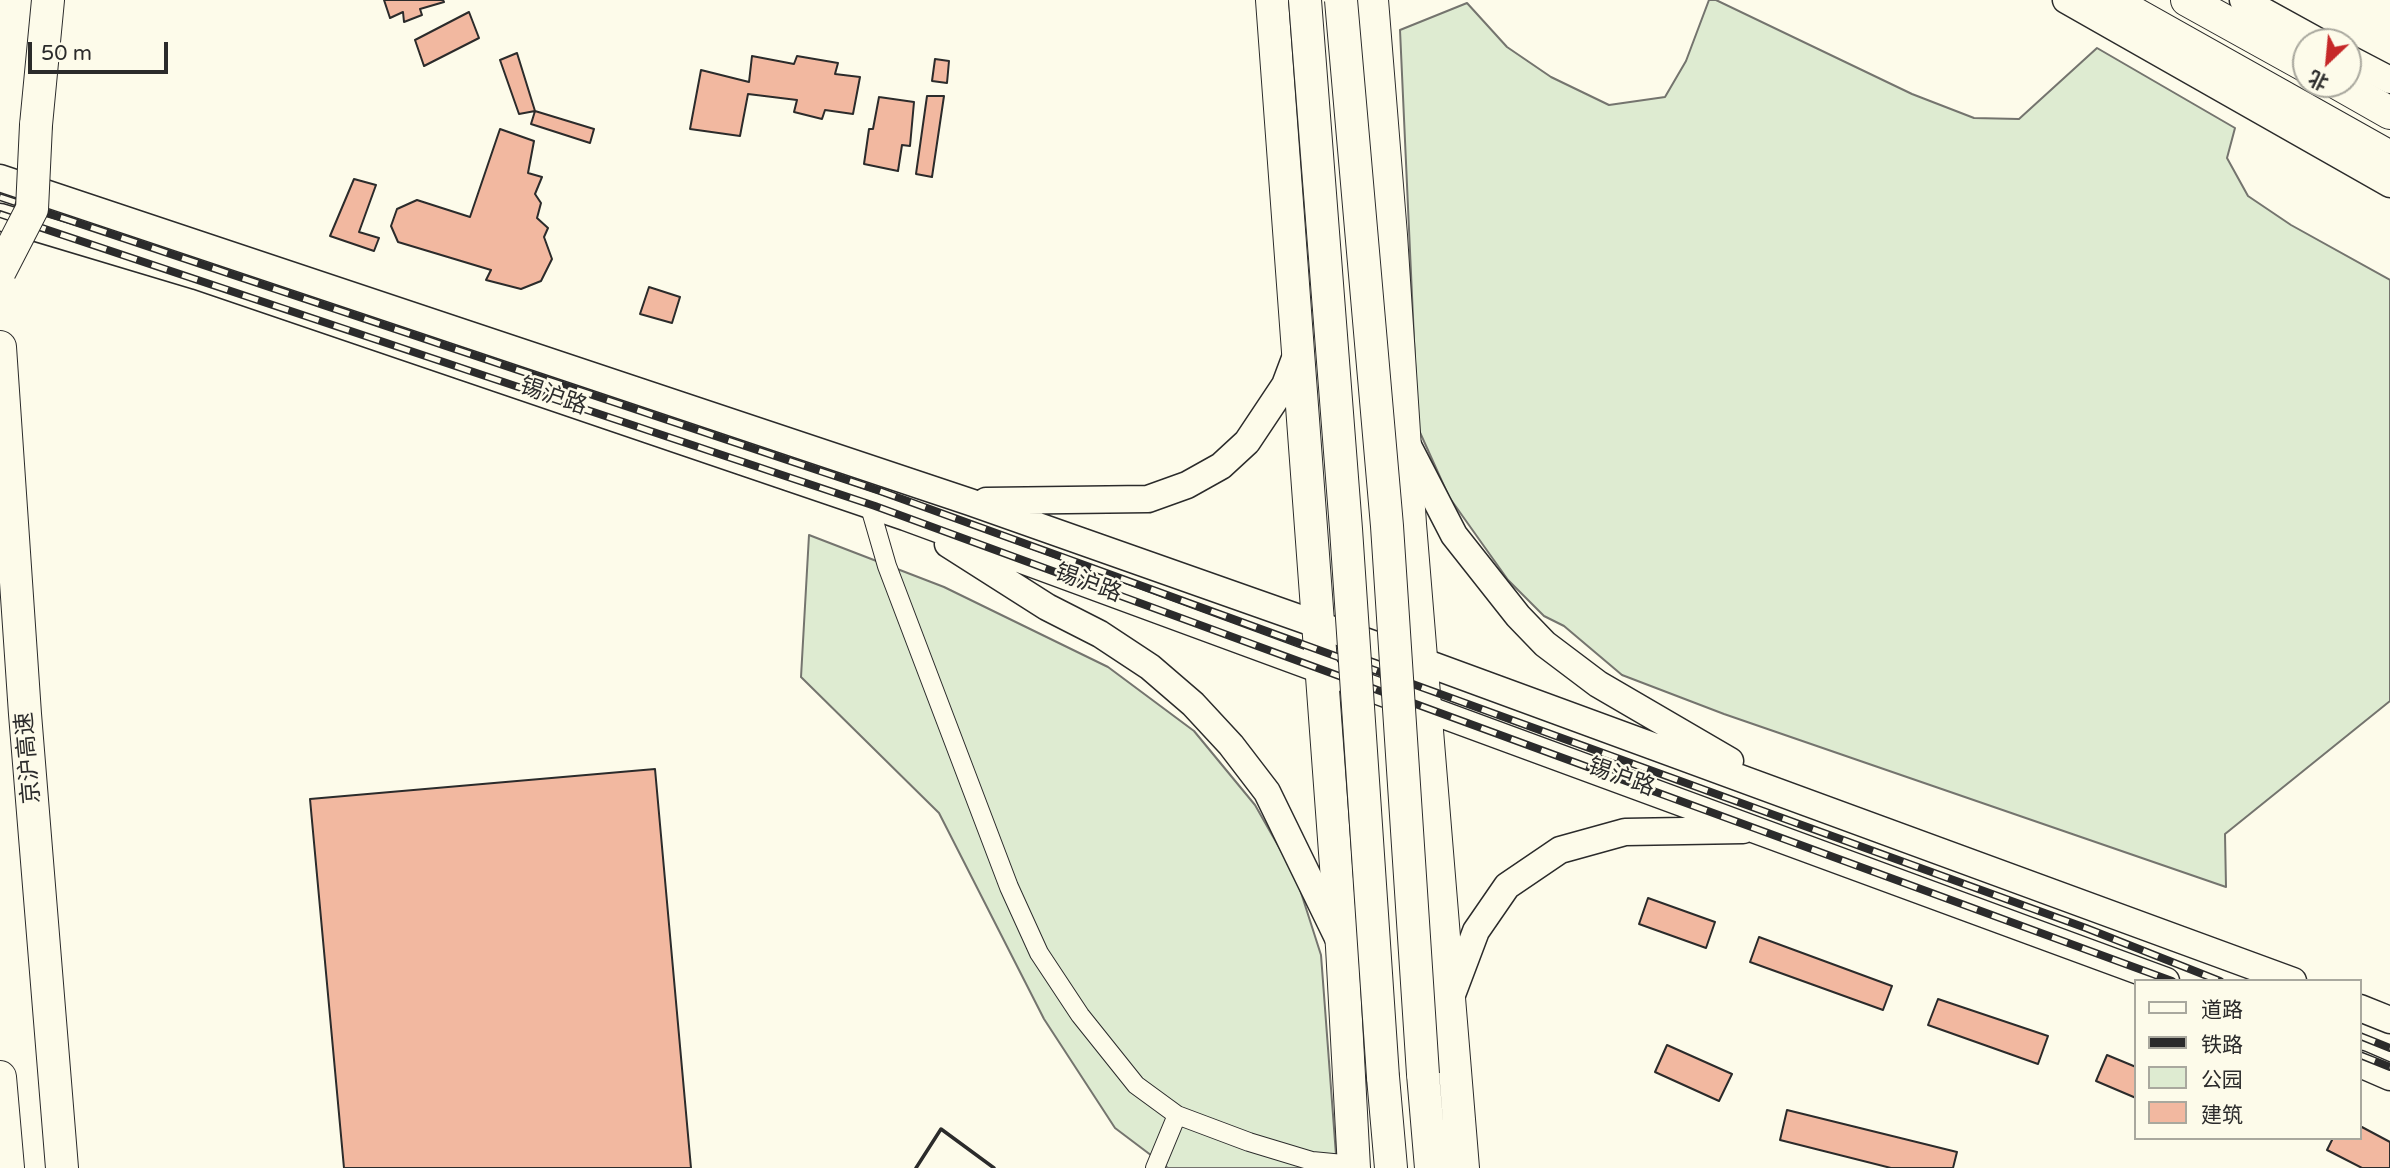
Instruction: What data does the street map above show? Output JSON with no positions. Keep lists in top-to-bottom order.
{
  "streets": {
    "highway": ["京沪高速"],
    "main road": ["锡沪路"]
  },
  "legend": [
    "道路",
    "铁路",
    "公园",
    "建筑"
  ],
  "scale_bar": "50 m",
  "north": "bottom left"
}
